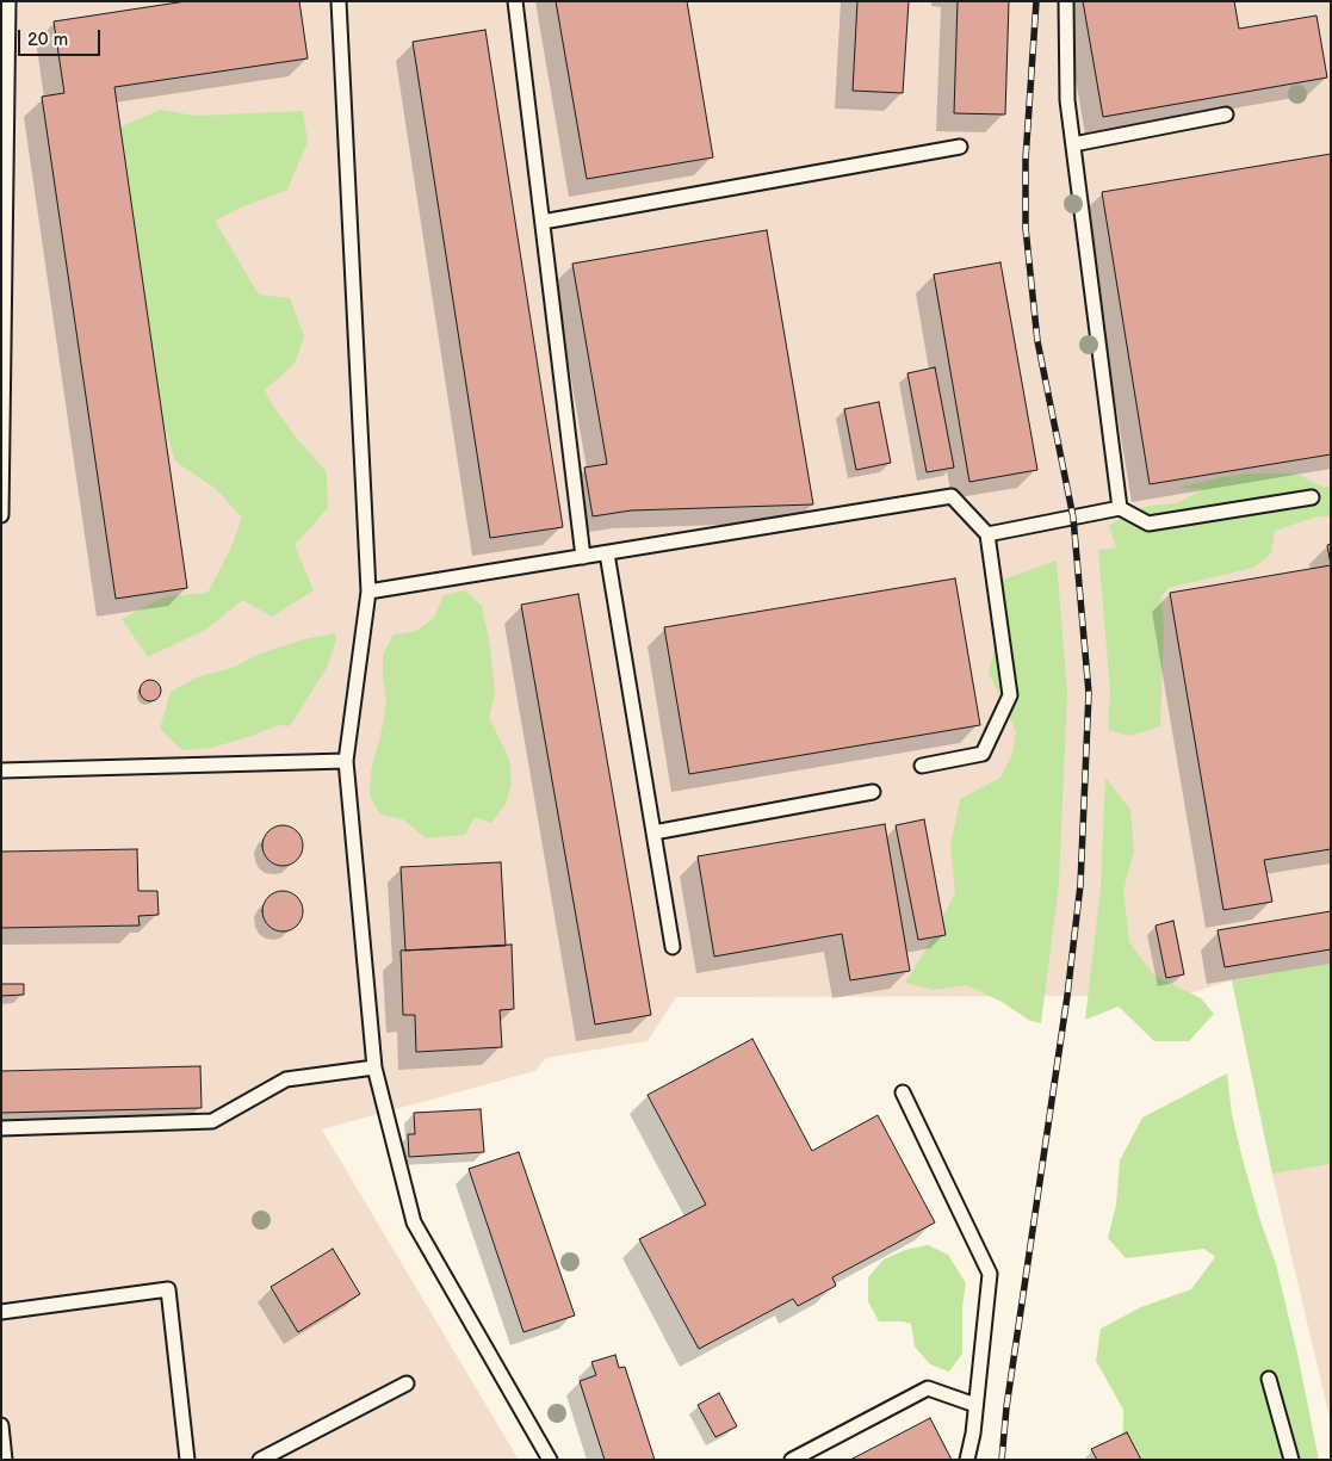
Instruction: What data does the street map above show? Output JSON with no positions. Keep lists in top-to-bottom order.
{
  "scale_bar": "20 m"
}
